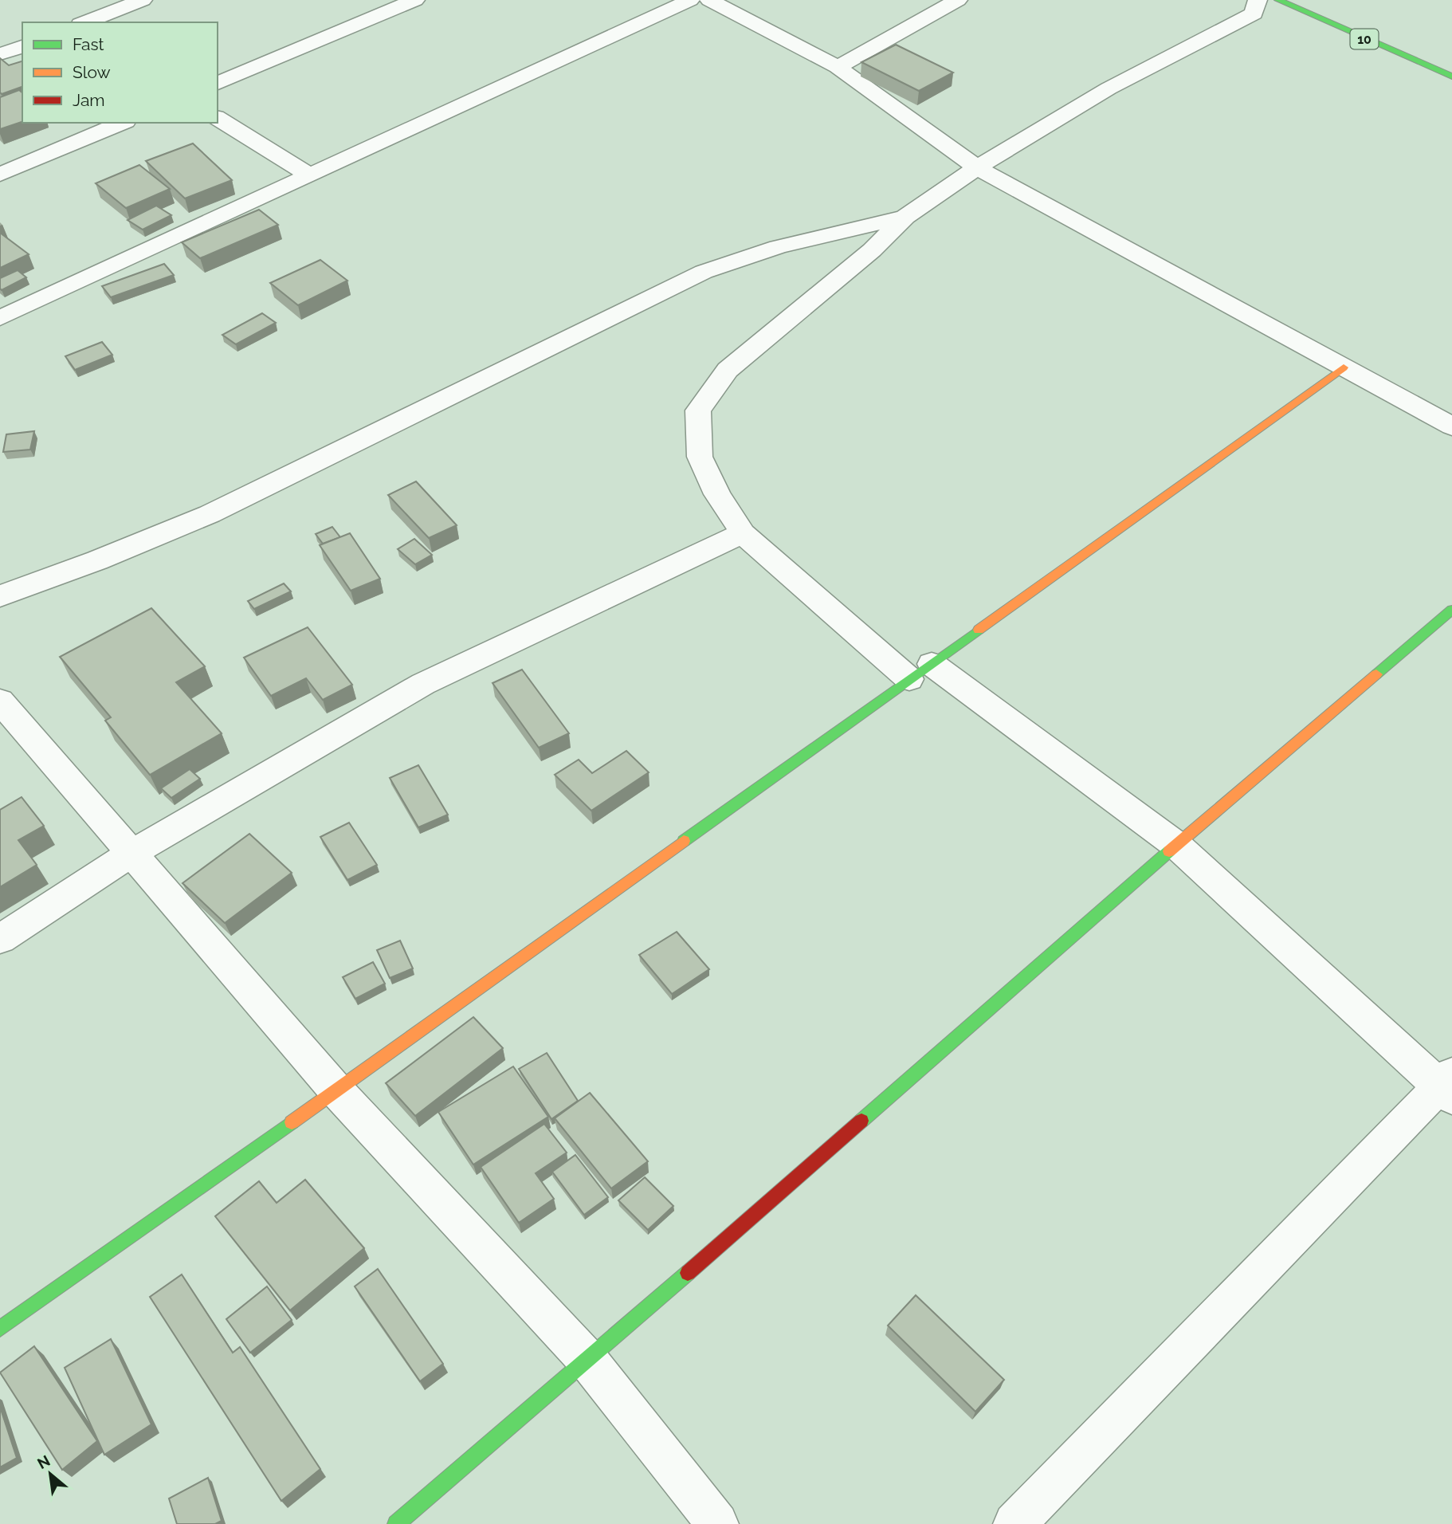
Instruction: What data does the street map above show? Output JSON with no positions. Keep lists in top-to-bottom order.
{
  "streets": {
    "main road": ["10"]
  },
  "legend": ["Fast", "Slow", "Jam"],
  "north": "top left"
}
